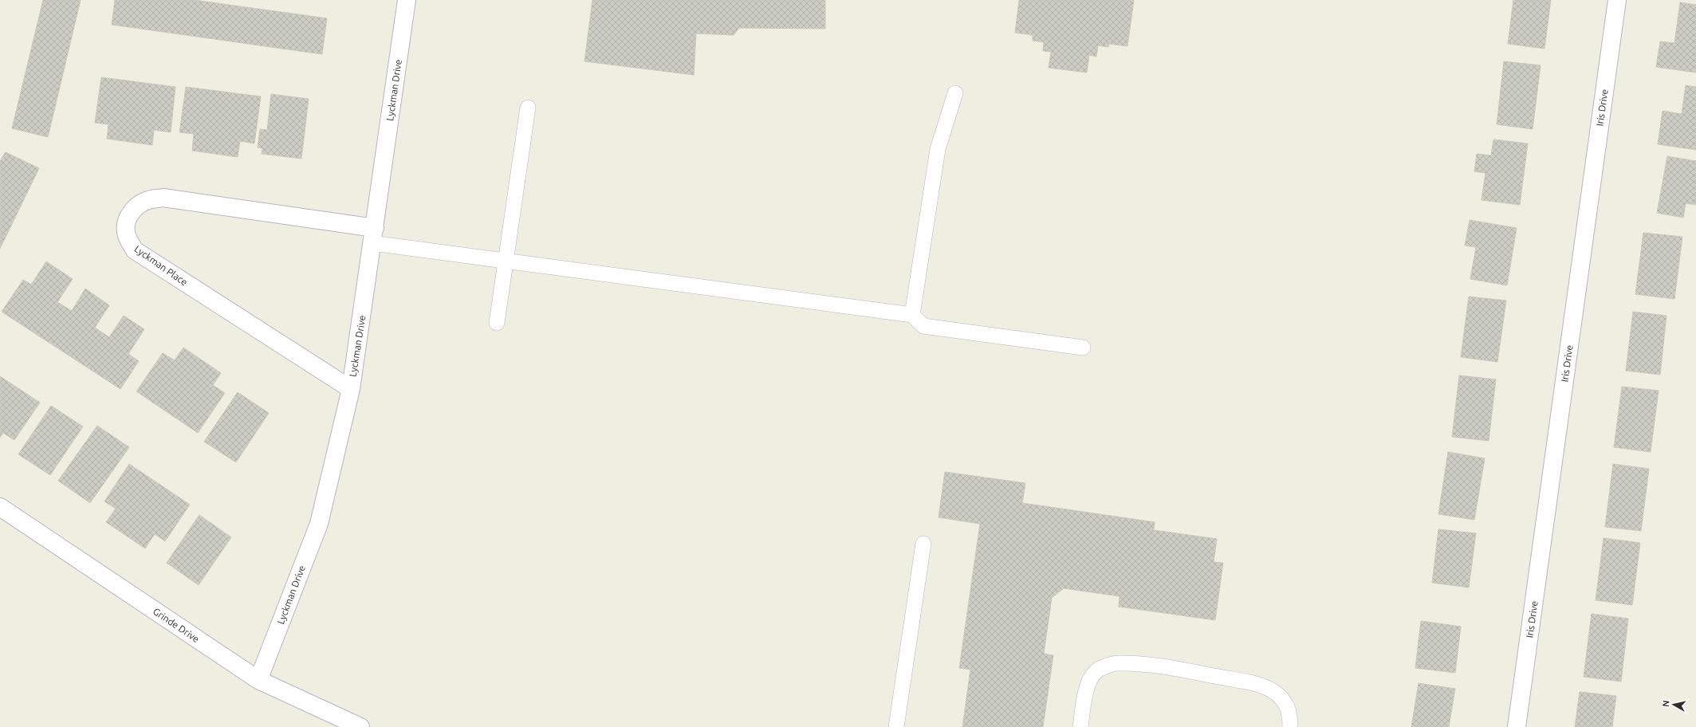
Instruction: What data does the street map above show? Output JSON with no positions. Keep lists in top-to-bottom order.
{
  "streets": {
    "street": [
      "Lyckman Drive",
      "Iris Drive",
      "Lyckman Place",
      "Grinde Drive"
    ]
  },
  "crossings": [
    ["Lyckman Drive", "Lyckman Place"],
    ["Lyckman Drive", "Grinde Drive"]
  ],
  "north": "left"
}
